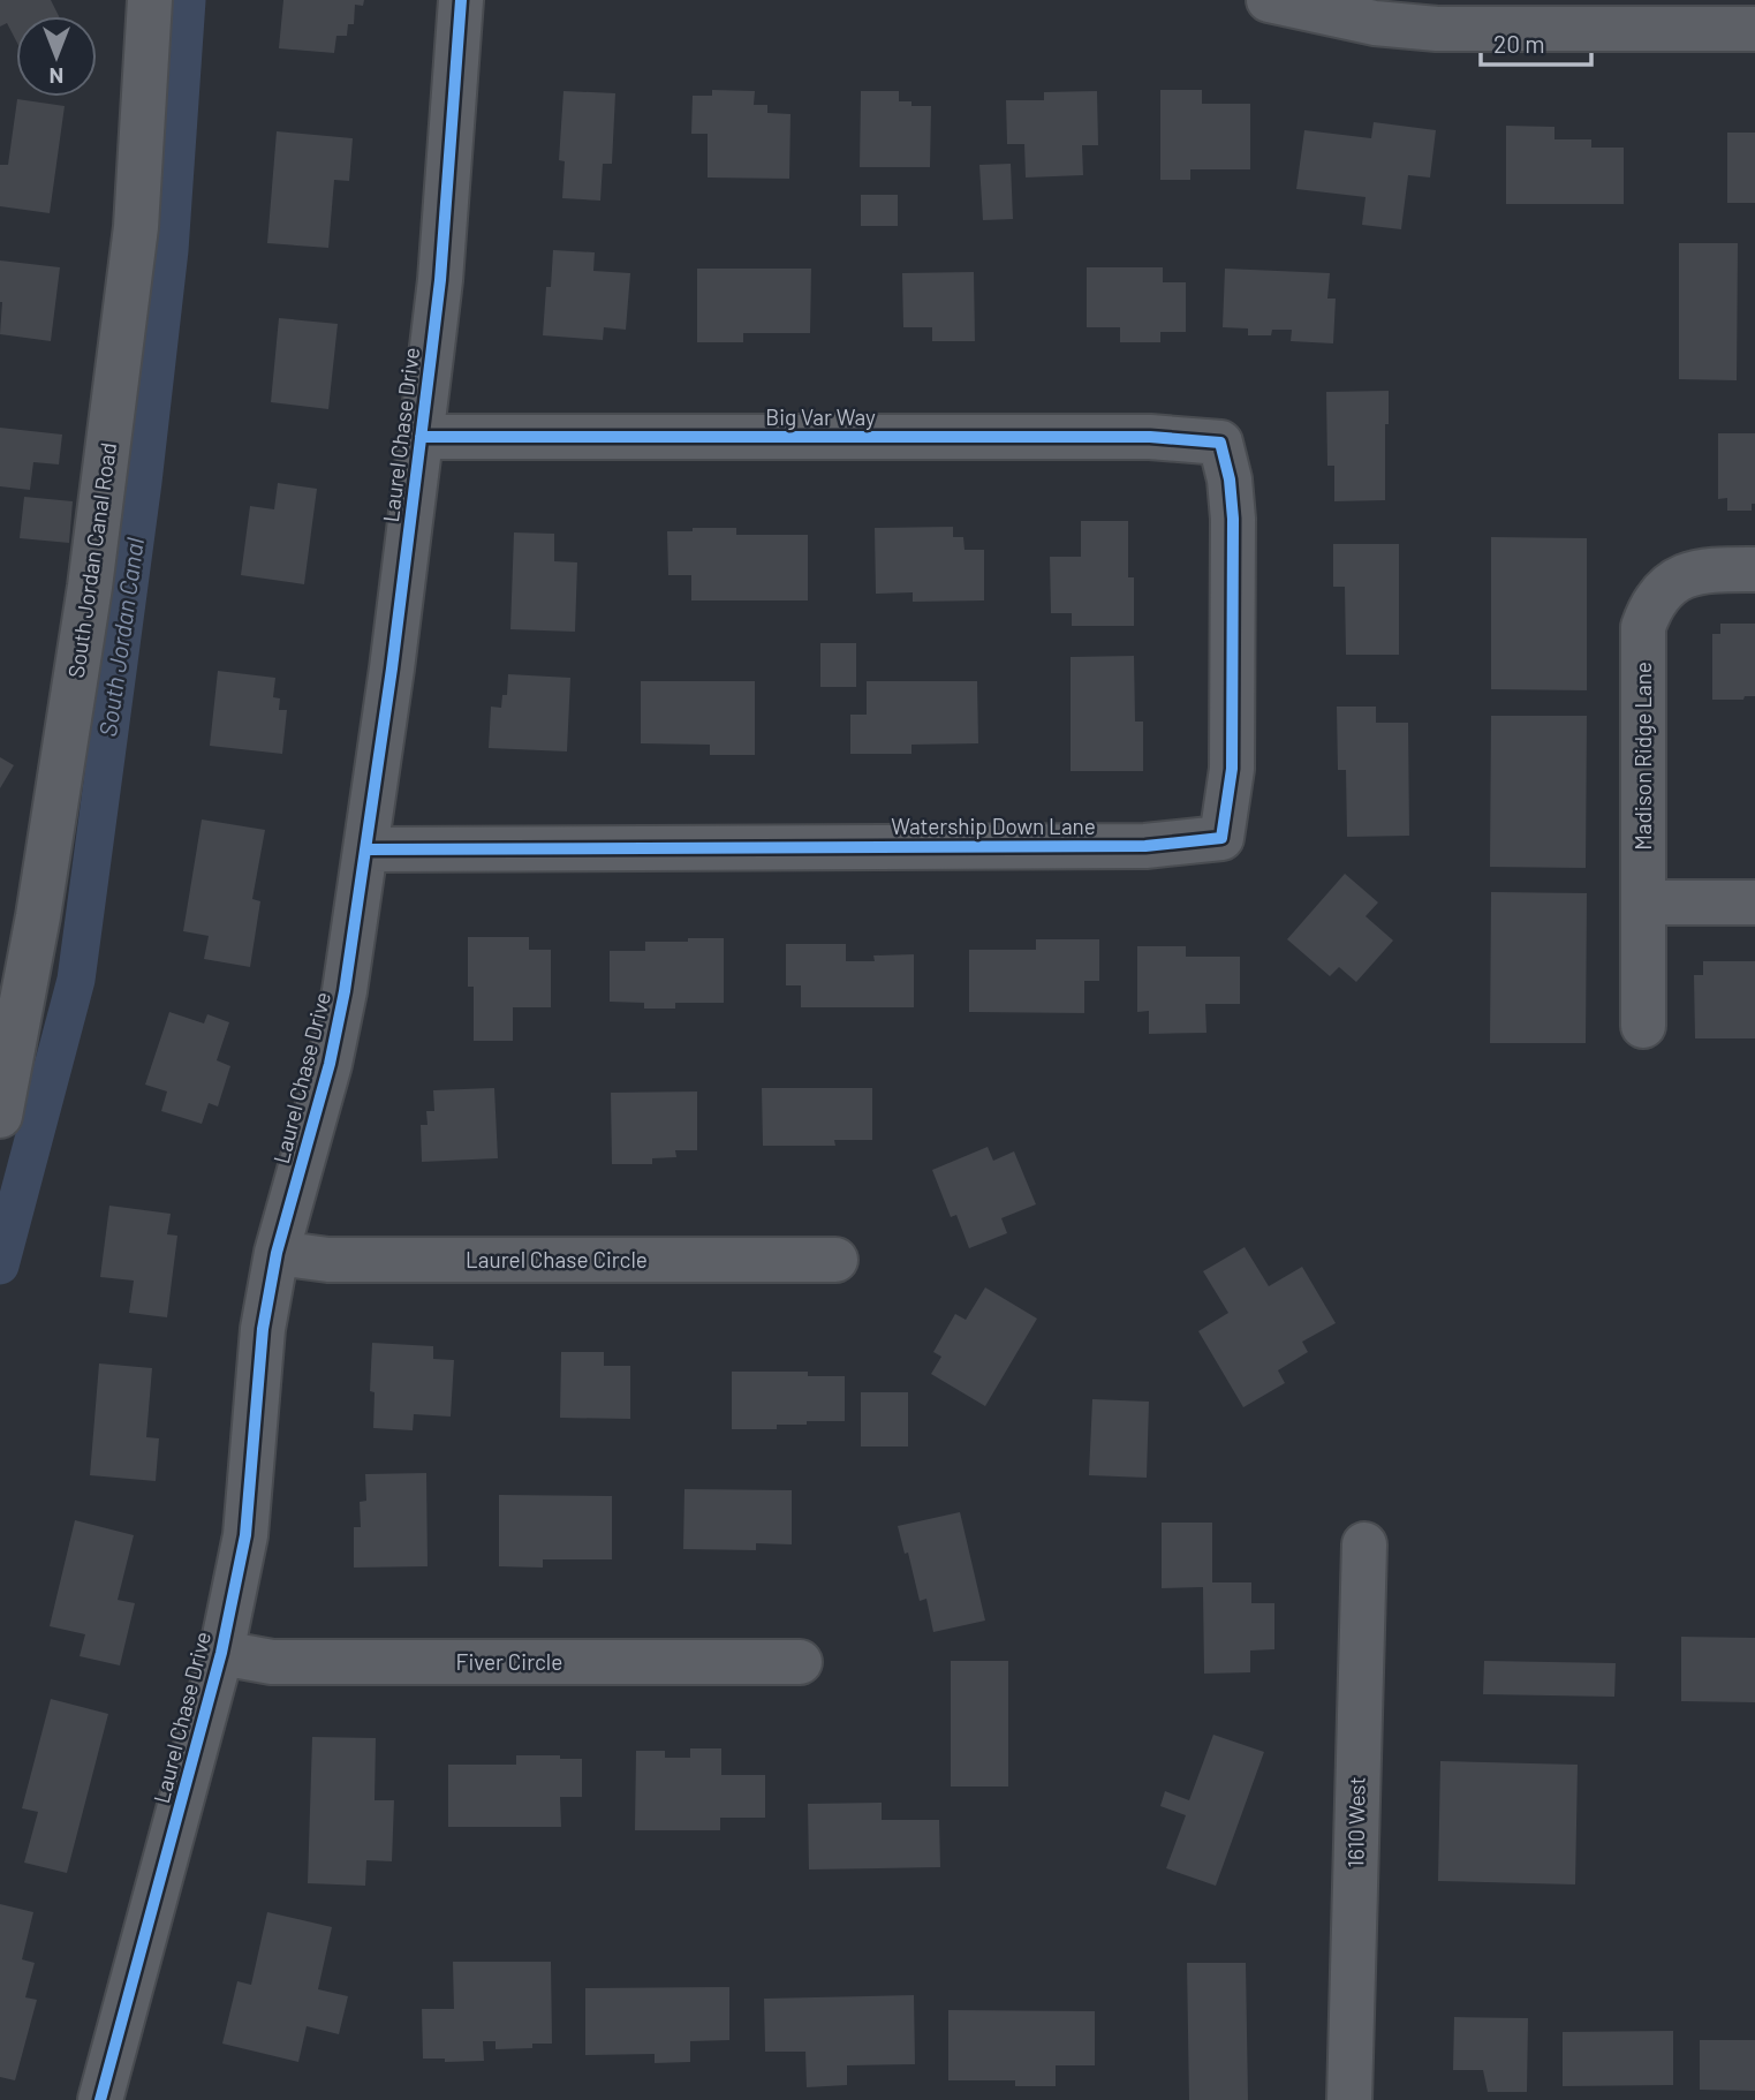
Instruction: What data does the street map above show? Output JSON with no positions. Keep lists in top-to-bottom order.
{
  "streets": {
    "street": [
      "Big Var Way",
      "Laurel Chase Drive",
      "South Jordan Canal Road",
      "Madison Ridge Lane",
      "Watership Down Lane",
      "Laurel Chase Circle",
      "Fiver Circle",
      "1610 West"
    ]
  },
  "crossings": [
    ["Big Var Way", "Laurel Chase Drive"],
    ["Big Var Way", "Watership Down Lane"],
    ["Laurel Chase Drive", "Watership Down Lane"],
    ["Laurel Chase Drive", "Laurel Chase Circle"],
    ["Laurel Chase Drive", "Fiver Circle"]
  ],
  "water": ["South Jordan Canal"],
  "scale_bar": "20 m",
  "north": "bottom"
}
